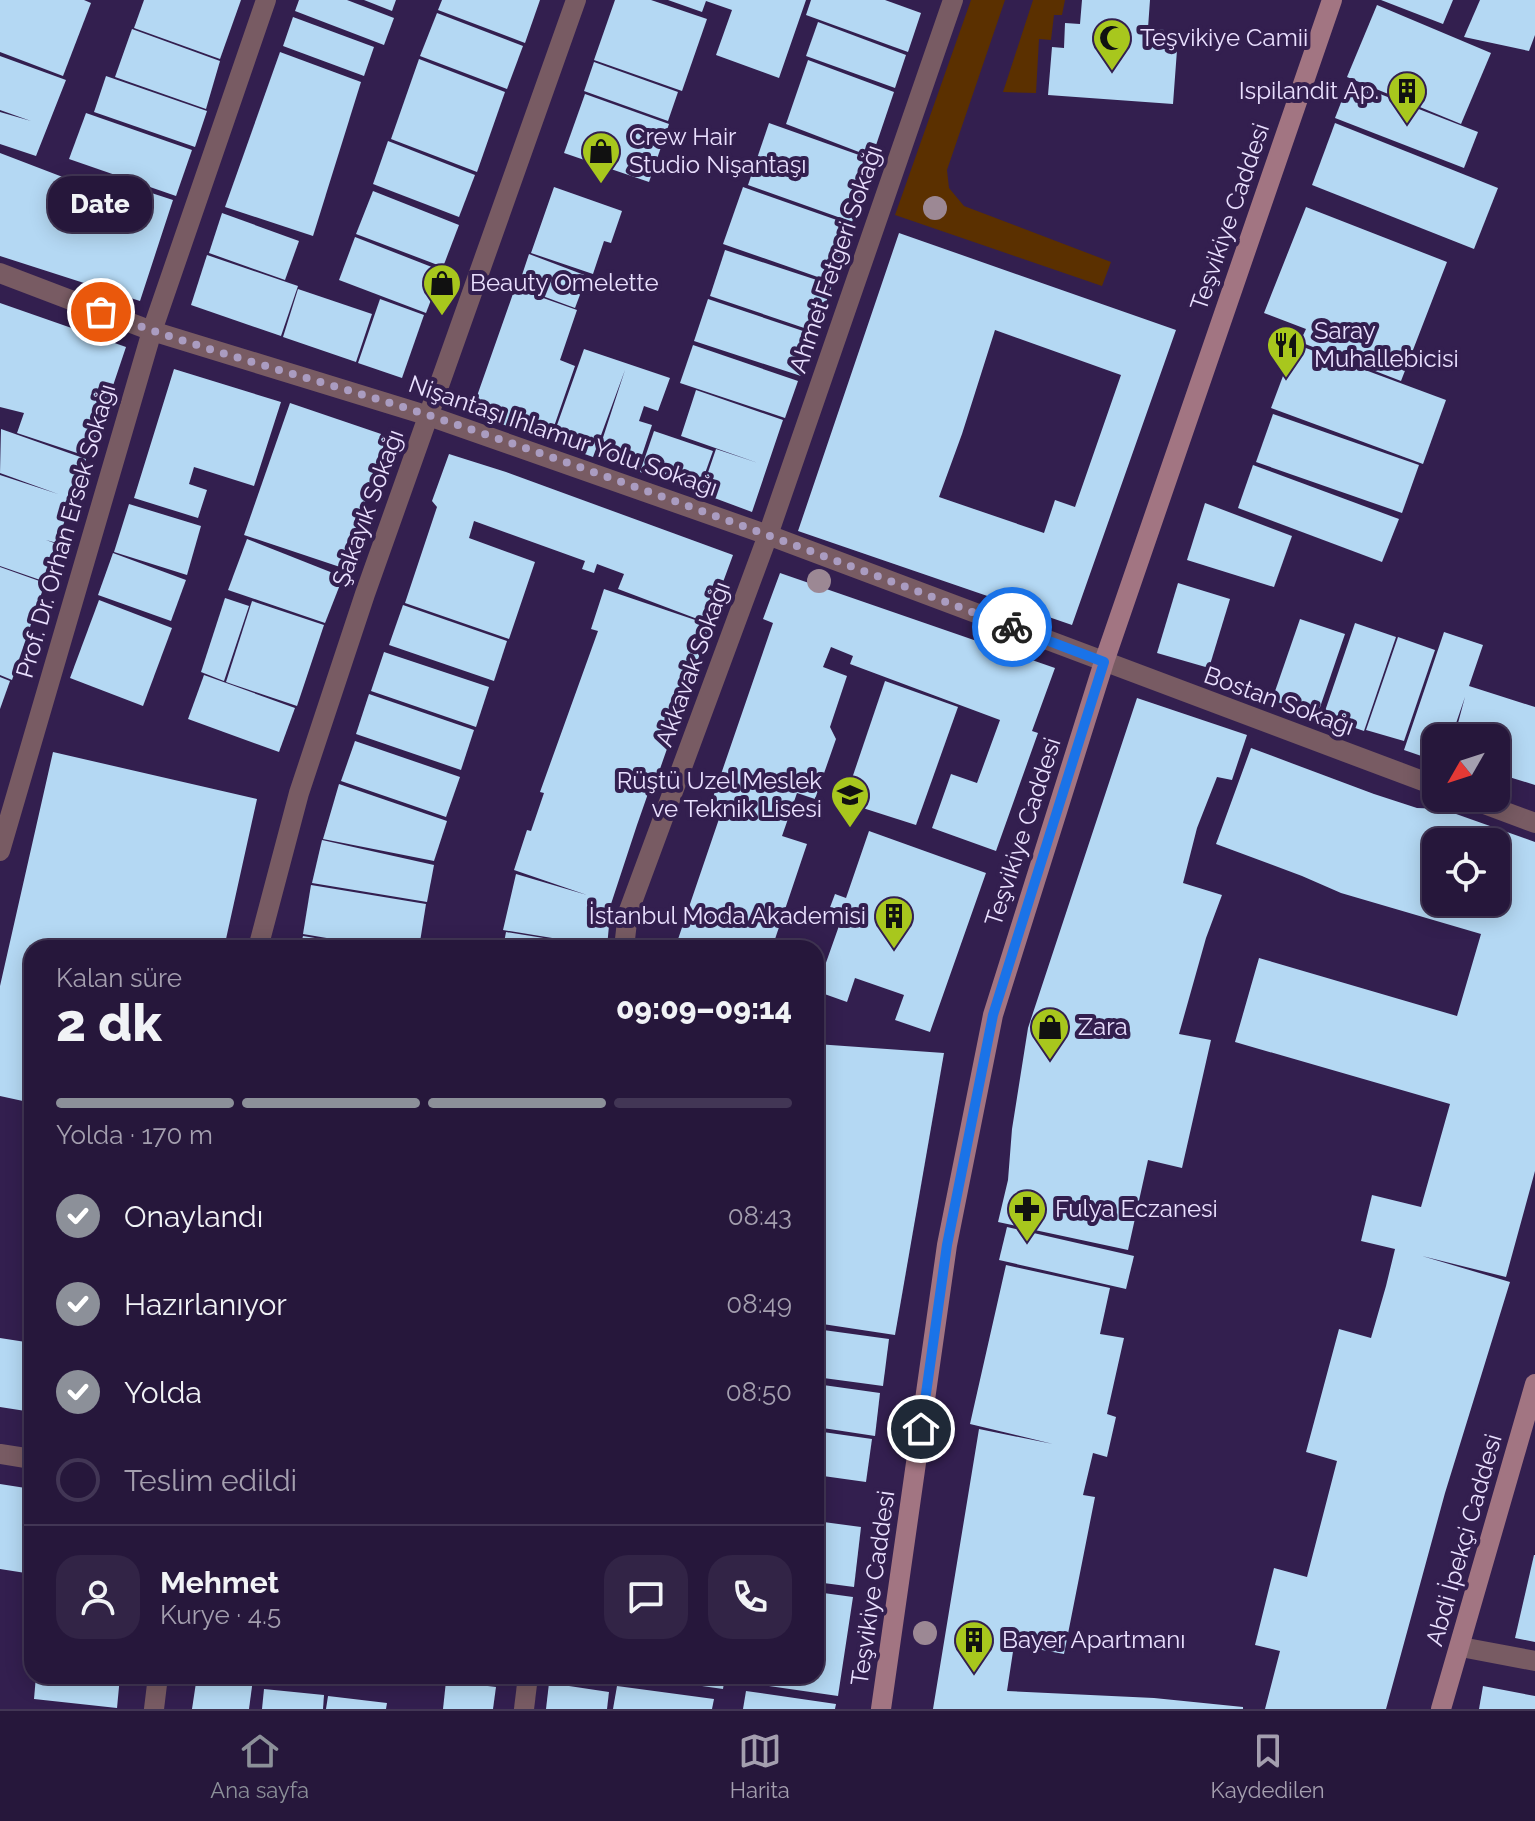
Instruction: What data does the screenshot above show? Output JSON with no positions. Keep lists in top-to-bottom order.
{
  "streets": {
    "main road": ["Teşvikiye Caddesi", "Abdi İpekçi Caddesi"],
    "street": [
      "Ahmet Fetgeri Sokağı",
      "Nişantaşı Ihlamur Yolu Sokağı",
      "Şakayık Sokağı",
      "Prof. Dr. Orhan Ersek Sokağı",
      "Akkavak Sokağı",
      "Bostan Sokağı"
    ]
  },
  "crossings": [
    ["Teşvikiye Caddesi", "Nişantaşı Ihlamur Yolu Sokağı"],
    ["Teşvikiye Caddesi", "Bostan Sokağı"],
    ["Ahmet Fetgeri Sokağı", "Nişantaşı Ihlamur Yolu Sokağı"],
    ["Ahmet Fetgeri Sokağı", "Akkavak Sokağı"],
    ["Nişantaşı Ihlamur Yolu Sokağı", "Şakayık Sokağı"],
    ["Nişantaşı Ihlamur Yolu Sokağı", "Prof. Dr. Orhan Ersek Sokağı"],
    ["Nişantaşı Ihlamur Yolu Sokağı", "Akkavak Sokağı"],
    ["Nişantaşı Ihlamur Yolu Sokağı", "Bostan Sokağı"]
  ],
  "places": {
    "mosque": ["Teşvikiye Camii"],
    "building": ["Ispilandit Ap.", "İstanbul Moda Akademisi", "Bayer Apartmanı"],
    "shop": ["Crew Hair Studio Nişantaşı", "Beauty Omelette", "Zara"],
    "other": ["Date"],
    "restaurant": ["Saray Muhallebicisi"],
    "school or university": ["Rüştü Uzel Meslek ve Teknik Lisesi"],
    "pharmacy": ["Fulya Eczanesi"]
  },
  "north": "bottom left",
  "page": {
    "bubble": "Date",
    "heading": ["2 dk", "Kalan süre", "09:09–09:14"],
    "panel": ["Mehmet", "Kurye · 4.5"],
    "bar": "Yolda · 170 m",
    "list": [
      ["Onaylandı", "08:43"],
      ["Hazırlanıyor", "08:49"],
      ["Yolda", "08:50"],
      "Teslim edildi"
    ],
    "tabs": ["Ana sayfa", "Harita", "Kaydedilen"]
  }
}
